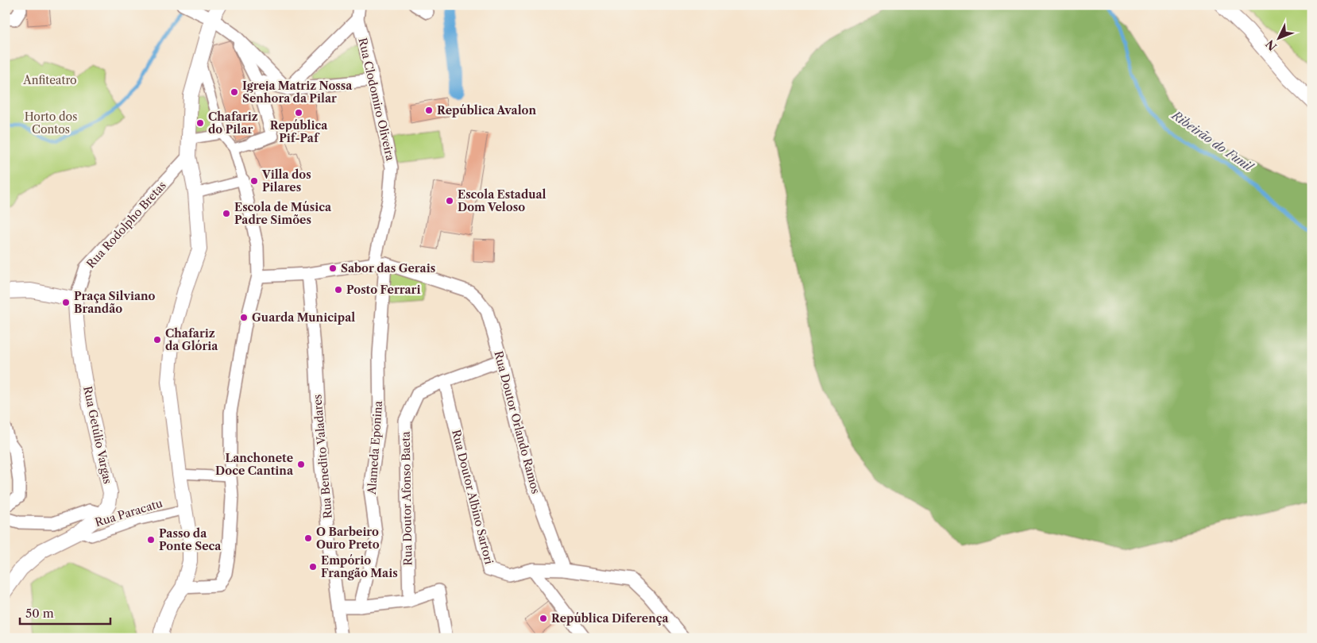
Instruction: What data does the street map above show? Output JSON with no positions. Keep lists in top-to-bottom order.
{
  "streets": {
    "street": [
      "Rua Clodomiro Oliveira",
      "Rua Rodolpho Bretas",
      "Rua Doutor Orlando Ramos",
      "Rua Getúlio Vargas",
      "Alameda Eponina",
      "Rua Benedito Valadares",
      "Rua Doutor Albino Sartori",
      "Rua Doutor Afonso Baeta",
      "Rua Paracatu"
    ]
  },
  "crossings": [
    ["Rua Clodomiro Oliveira", "Rua Doutor Orlando Ramos"],
    ["Rua Clodomiro Oliveira", "Alameda Eponina"],
    ["Rua Rodolpho Bretas", "Rua Getúlio Vargas"],
    ["Rua Doutor Orlando Ramos", "Alameda Eponina"],
    ["Rua Doutor Orlando Ramos", "Rua Doutor Albino Sartori"],
    ["Rua Doutor Orlando Ramos", "Rua Doutor Afonso Baeta"],
    ["Rua Doutor Albino Sartori", "Rua Doutor Afonso Baeta"]
  ],
  "water": ["Ribeirão do Funil"],
  "parks": ["Anfiteatro", "Horto dos Contos"],
  "places": [
    "Igreja Matriz Nossa Senhora da Pilar",
    "República Avalon",
    "República Pif-Paf",
    "Chafariz do Pilar",
    "Villa dos Pilares",
    "Escola Estadual Dom Veloso",
    "Escola de Música Padre Simões",
    "Sabor das Gerais",
    "Posto Ferrari",
    "Praça Silviano Brandão",
    "Guarda Municipal",
    "Chafariz da Glória",
    "Lanchonete Doce Cantina",
    "O Barbeiro Ouro Preto",
    "Passo da Ponte Seca",
    "Empório Frangão Mais",
    "República Diferença"
  ],
  "scale_bar": "50 m",
  "north": "bottom left"
}
